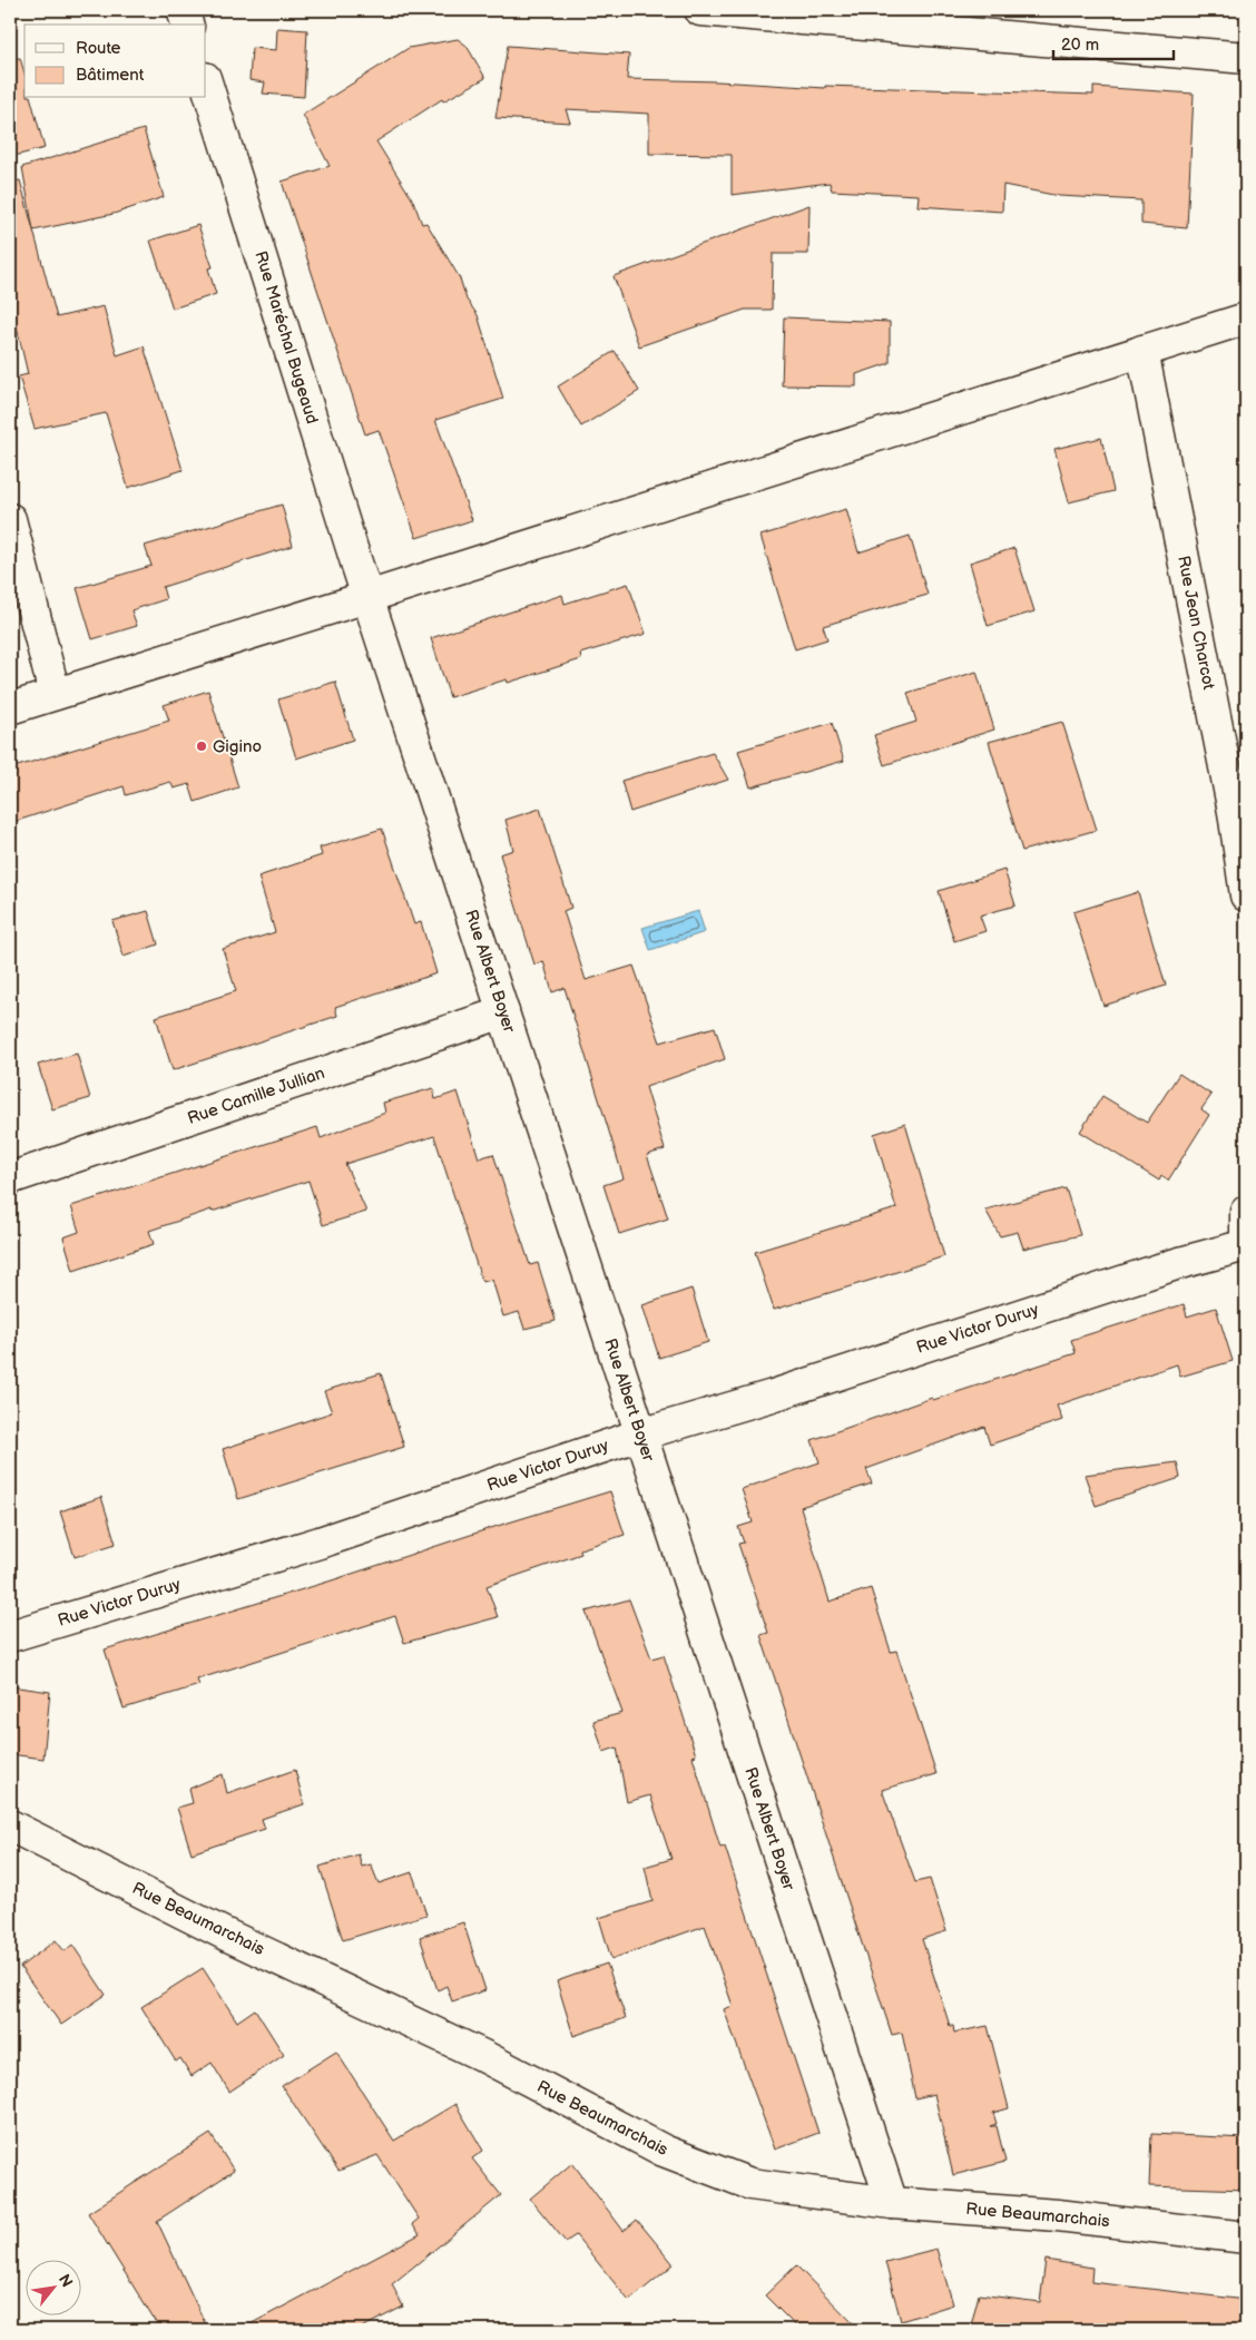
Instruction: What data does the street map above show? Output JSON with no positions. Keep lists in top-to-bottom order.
{
  "streets": {
    "street": [
      "Rue Maréchal Bugeaud",
      "Rue Jean Charcot",
      "Rue Albert Boyer",
      "Rue Camille Jullian",
      "Rue Victor Duruy",
      "Rue Beaumarchais"
    ]
  },
  "crossings": [
    ["Rue Maréchal Bugeaud", "Rue Albert Boyer"],
    ["Rue Albert Boyer", "Rue Camille Jullian"],
    ["Rue Albert Boyer", "Rue Victor Duruy"],
    ["Rue Albert Boyer", "Rue Beaumarchais"]
  ],
  "places": ["Gigino"],
  "legend": ["Route", "Bâtiment"],
  "scale_bar": "20 m",
  "north": "top right"
}
